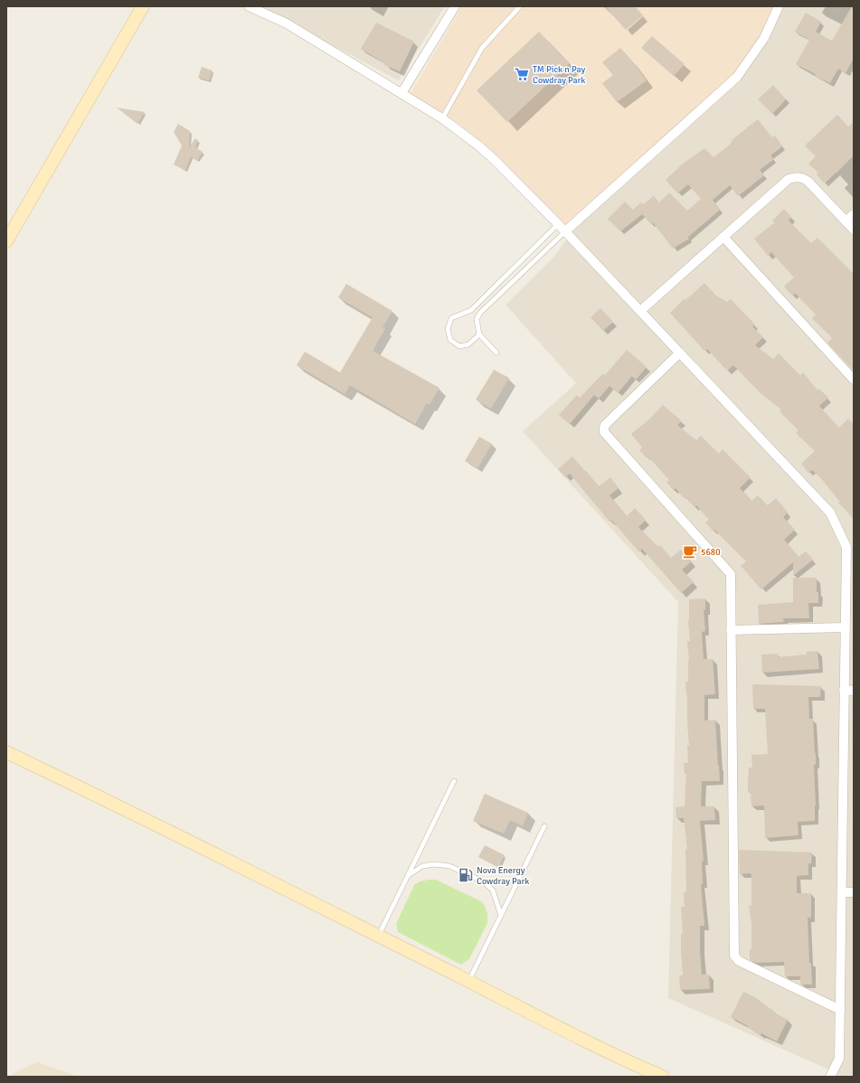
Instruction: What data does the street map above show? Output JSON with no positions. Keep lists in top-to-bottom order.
{
  "places": {
    "supermarket": ["TM Pick n Pay Cowdray Park"],
    "cafe": ["5680"],
    "fuel station": ["Nova Energy Cowdray Park"]
  }
}
